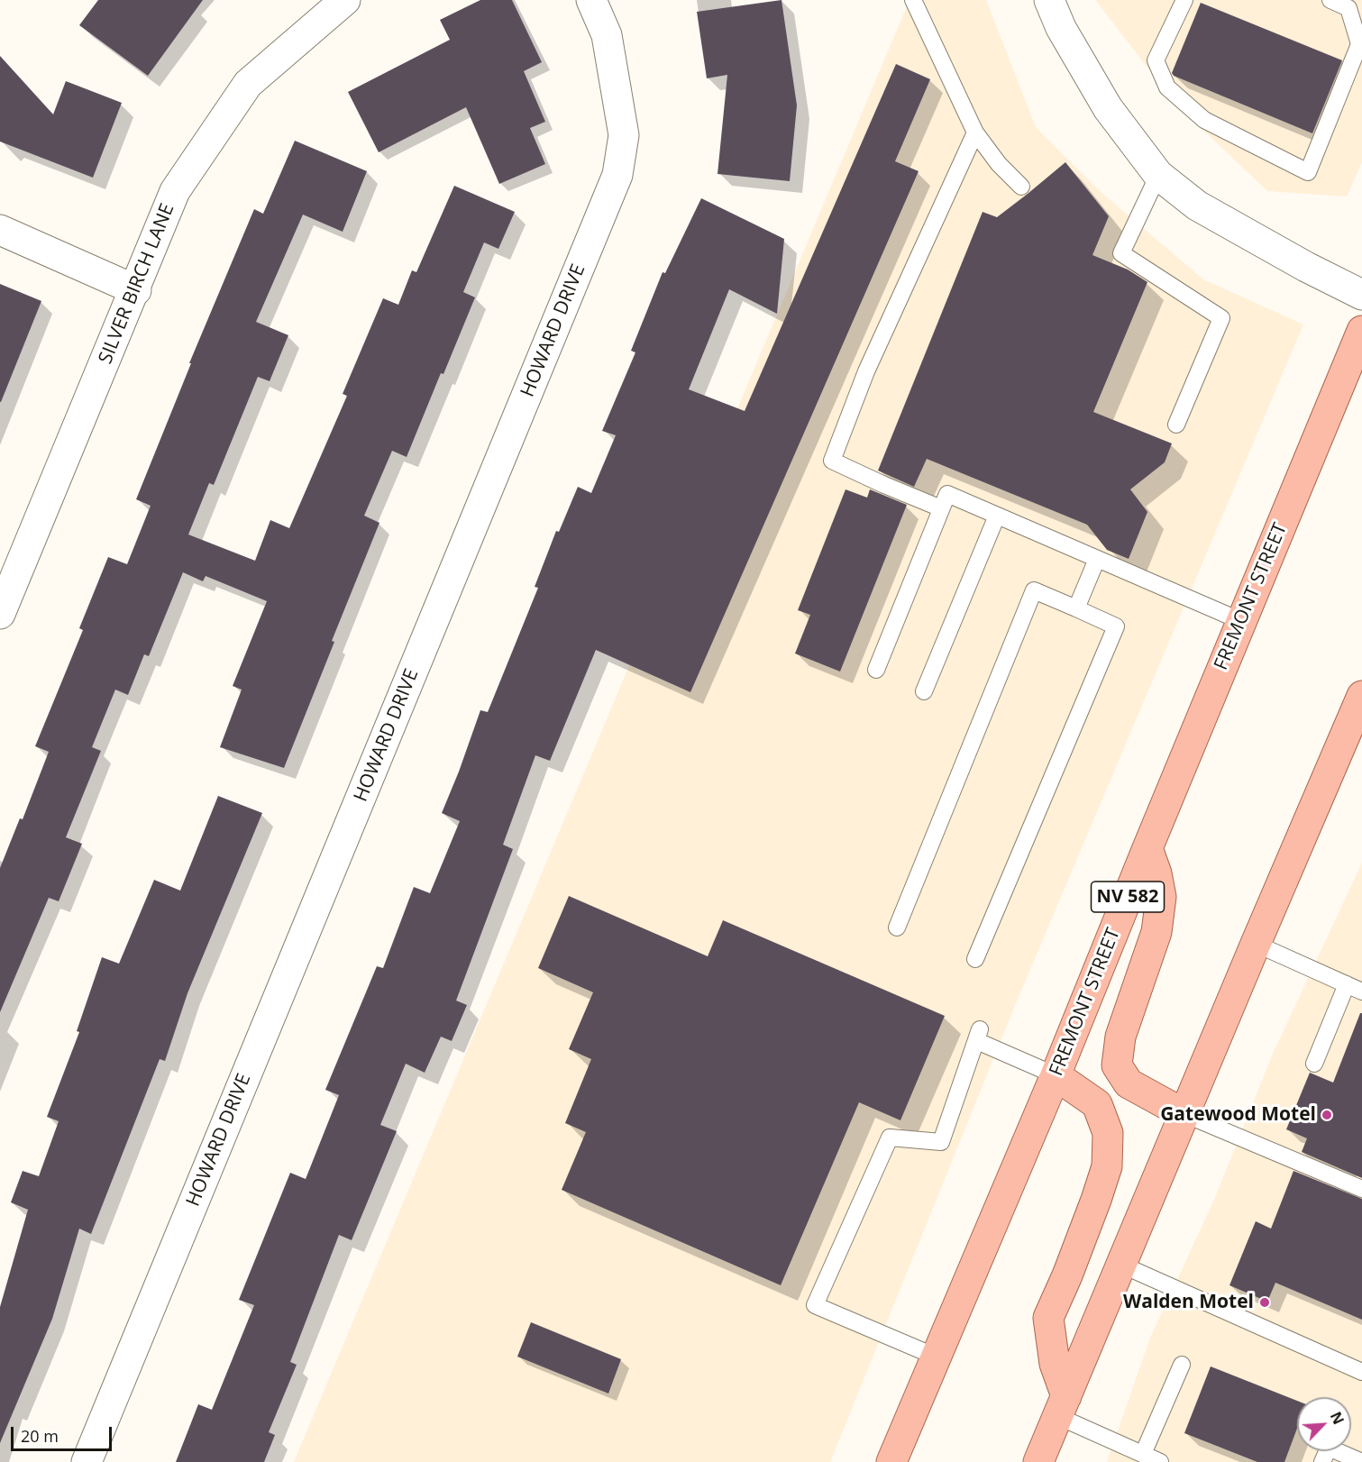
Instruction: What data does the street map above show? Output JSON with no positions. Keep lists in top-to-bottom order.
{
  "streets": {
    "main road": ["FREMONT STREET", "NV 582"],
    "street": ["SILVER BIRCH LANE", "HOWARD DRIVE"]
  },
  "places": ["Gatewood Motel", "Walden Motel"],
  "scale_bar": "20 m",
  "north": "top right"
}
